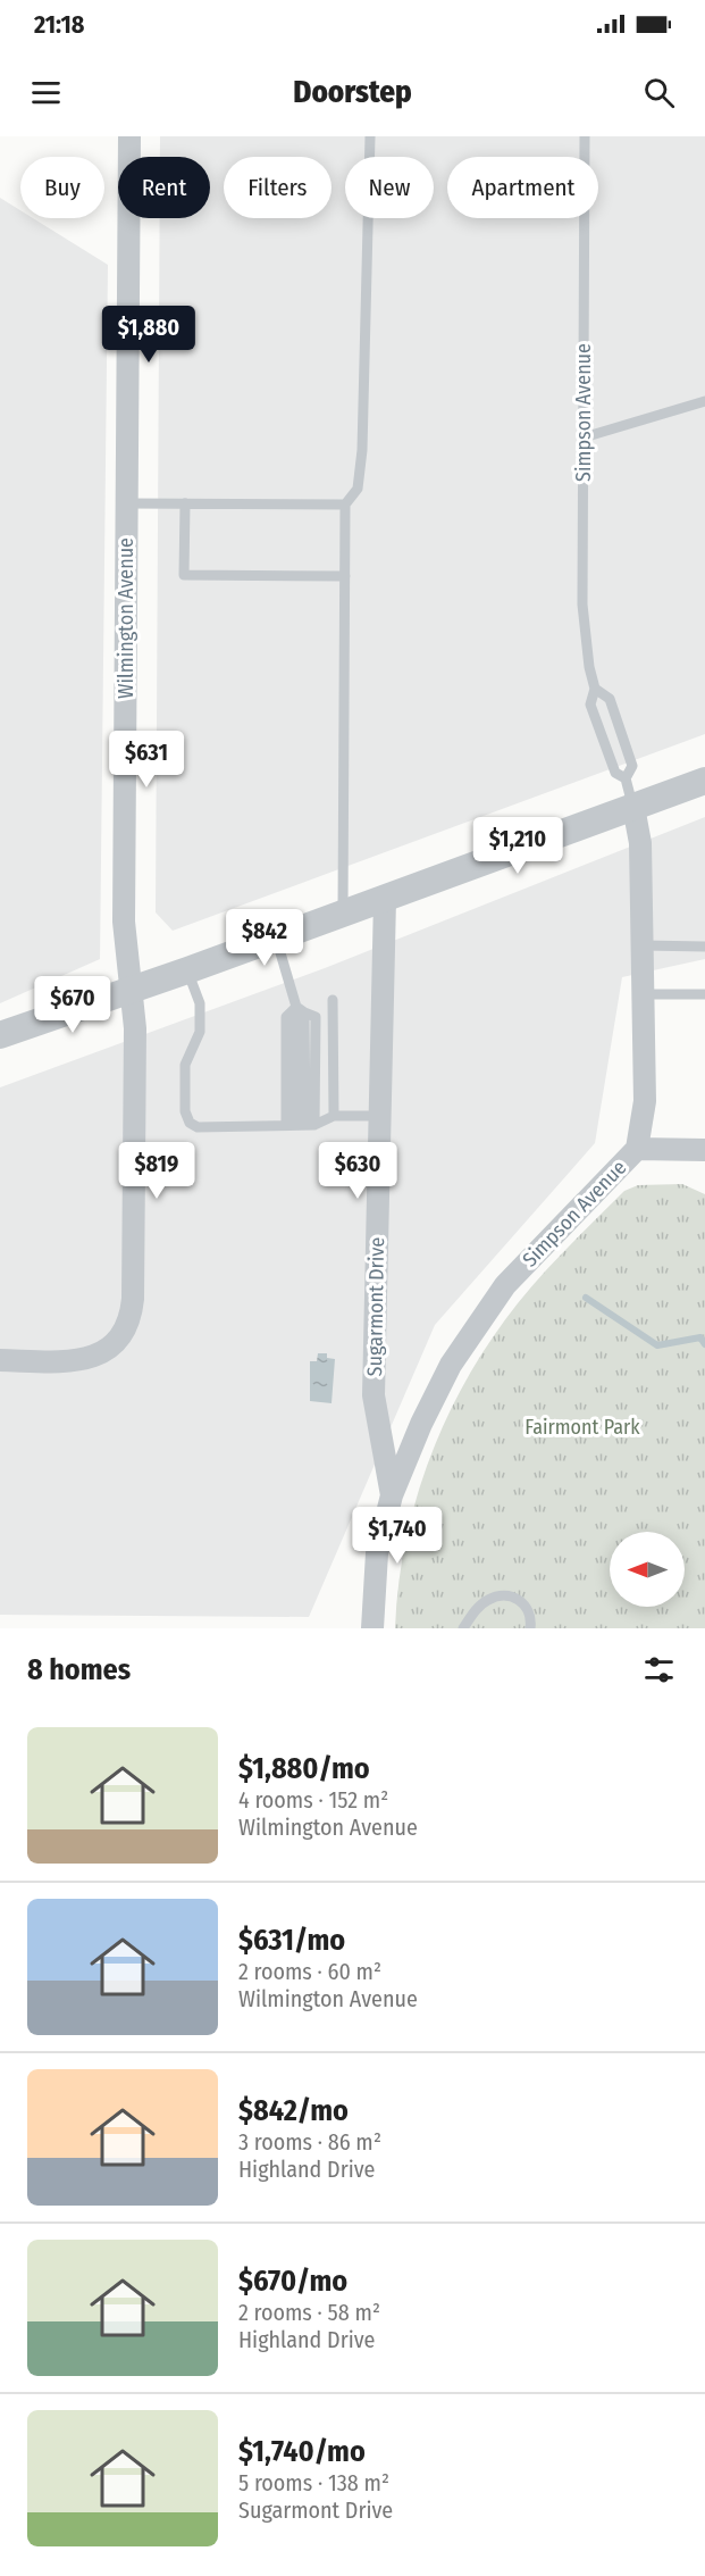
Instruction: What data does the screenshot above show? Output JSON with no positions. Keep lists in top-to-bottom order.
{
  "streets": {
    "street": ["Simpson Avenue", "Wilmington Avenue", "Sugarmont Drive"]
  },
  "crossings": [
    ["Simpson Avenue", "Sugarmont Drive"]
  ],
  "parks": ["Fairmont Park"],
  "north": "left",
  "page": {
    "status": "21:18",
    "header": "Doorstep",
    "chip": [
      "Buy",
      "Rent",
      "Filters",
      "New",
      "Apartment"
    ],
    "price": [
      "$1,880",
      "$631",
      "$1,210",
      "$842",
      "$670",
      "$819",
      "$630",
      "$1,740"
    ],
    "heading": "8 homes",
    "list": [
      {
        "name": "$1,880/mo",
        "note": "4 rooms · 152 m² · Wilmington Avenue"
      },
      {
        "name": "$631/mo",
        "note": "2 rooms · 60 m² · Wilmington Avenue"
      },
      {
        "name": "$842/mo",
        "note": "3 rooms · 86 m² · Highland Drive"
      },
      {
        "name": "$670/mo",
        "note": "2 rooms · 58 m² · Highland Drive"
      },
      {
        "name": "$1,740/mo",
        "note": "5 rooms · 138 m² · Sugarmont Drive"
      }
    ]
  }
}
